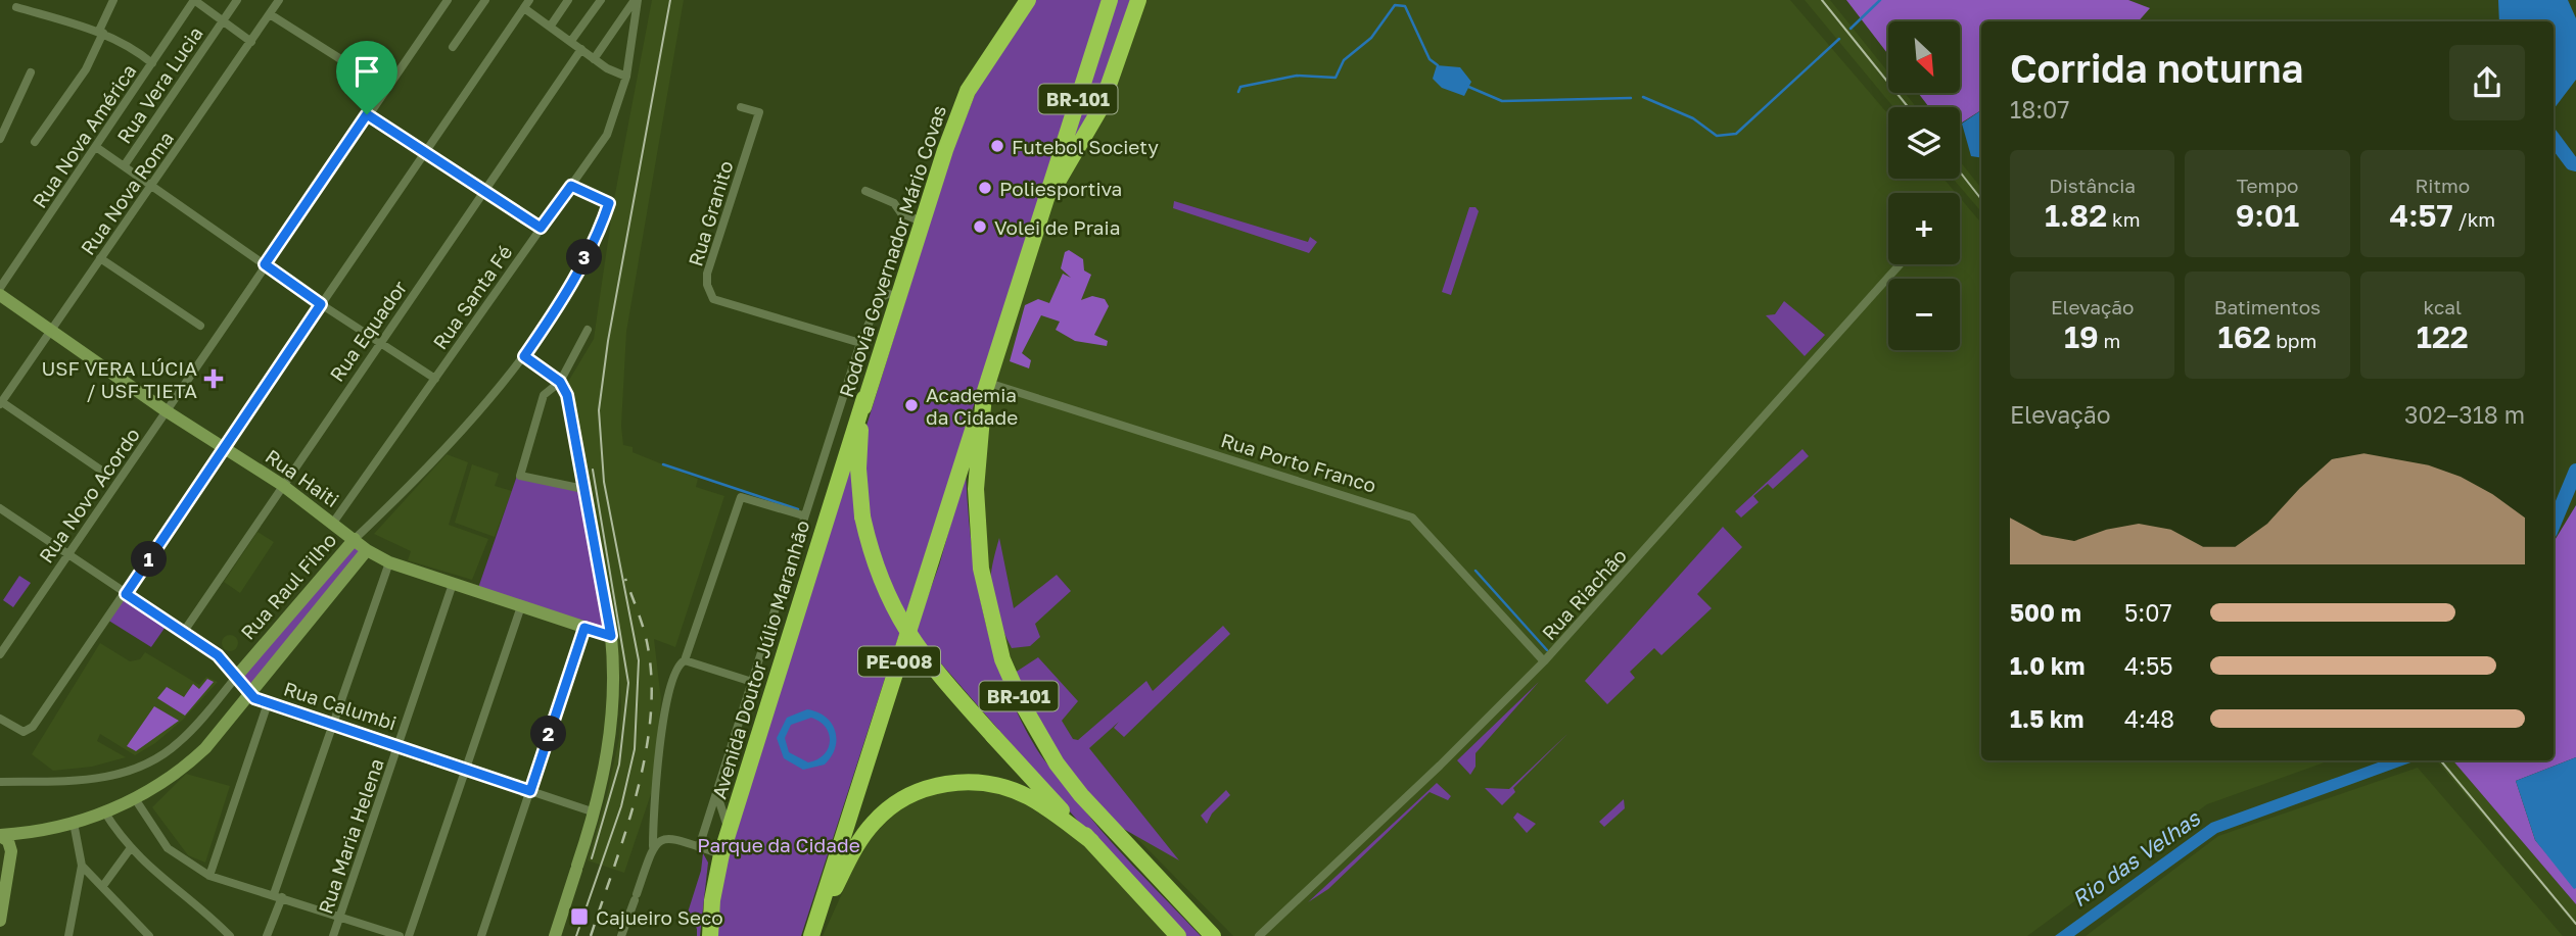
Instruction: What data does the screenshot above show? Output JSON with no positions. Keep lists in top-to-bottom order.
{
  "streets": {
    "highway": [
      "BR-101",
      "Rodovia Governador Mário Covas",
      "Avenida Doutor Júlio Maranhão",
      "PE-008"
    ],
    "street": [
      "Rua Vera Lucia",
      "Rua Nova América",
      "Rua Nova Roma",
      "Rua Granito",
      "Rua Santa Fé",
      "Rua Equador",
      "Rua Porto Franco",
      "Rua Haiti",
      "Rua Novo Acordo",
      "Rua Raul Filho",
      "Rua Riachão",
      "Rua Calumbi",
      "Rua Maria Helena"
    ]
  },
  "crossings": [
    ["BR-101", "Rua Porto Franco"],
    ["BR-101", "PE-008"],
    ["Rua Nova Roma", "Rua Haiti"],
    ["Rodovia Governador Mário Covas", "Avenida Doutor Júlio Maranhão"],
    ["Rua Santa Fé", "Rua Haiti"],
    ["Rua Equador", "Rua Haiti"],
    ["Rua Equador", "Rua Calumbi"],
    ["Rua Porto Franco", "Rua Riachão"],
    ["Rua Porto Franco", "PE-008"],
    ["Rua Haiti", "Rua Novo Acordo"],
    ["Rua Haiti", "Rua Raul Filho"],
    ["Rua Haiti", "Rua Maria Helena"],
    ["Rua Novo Acordo", "Rua Calumbi"],
    ["Rua Raul Filho", "Rua Calumbi"],
    ["Rua Calumbi", "Rua Maria Helena"]
  ],
  "water": ["Rio das Velhas"],
  "parks": ["Parque da Cidade"],
  "places": {
    "other": [
      "Futebol Society",
      "Poliesportiva",
      "Volei de Praia",
      "Academia da Cidade"
    ],
    "health": ["USF VERA LÚCIA / USF TIETA"],
    "transit": ["Cajueiro Seco"]
  },
  "north": "bottom right",
  "page": {
    "map_buttons": ["+", "−"],
    "heading": ["Corrida noturna", "18:07"],
    "stats": [
      ["Distância", "1.82 km"],
      ["Tempo", "9:01"],
      ["Ritmo", "4:57 /km"],
      ["Elevação", "19 m"],
      ["Batimentos", "162 bpm"],
      ["kcal", "122"]
    ],
    "pins": ["3", "1", "2"],
    "chart": ["Elevação", "302–318 m"],
    "list": [
      {
        "name": "500 m",
        "note": "5:07"
      },
      {
        "name": "1.0 km",
        "note": "4:55"
      },
      {
        "name": "1.5 km",
        "note": "4:48"
      }
    ]
  }
}
